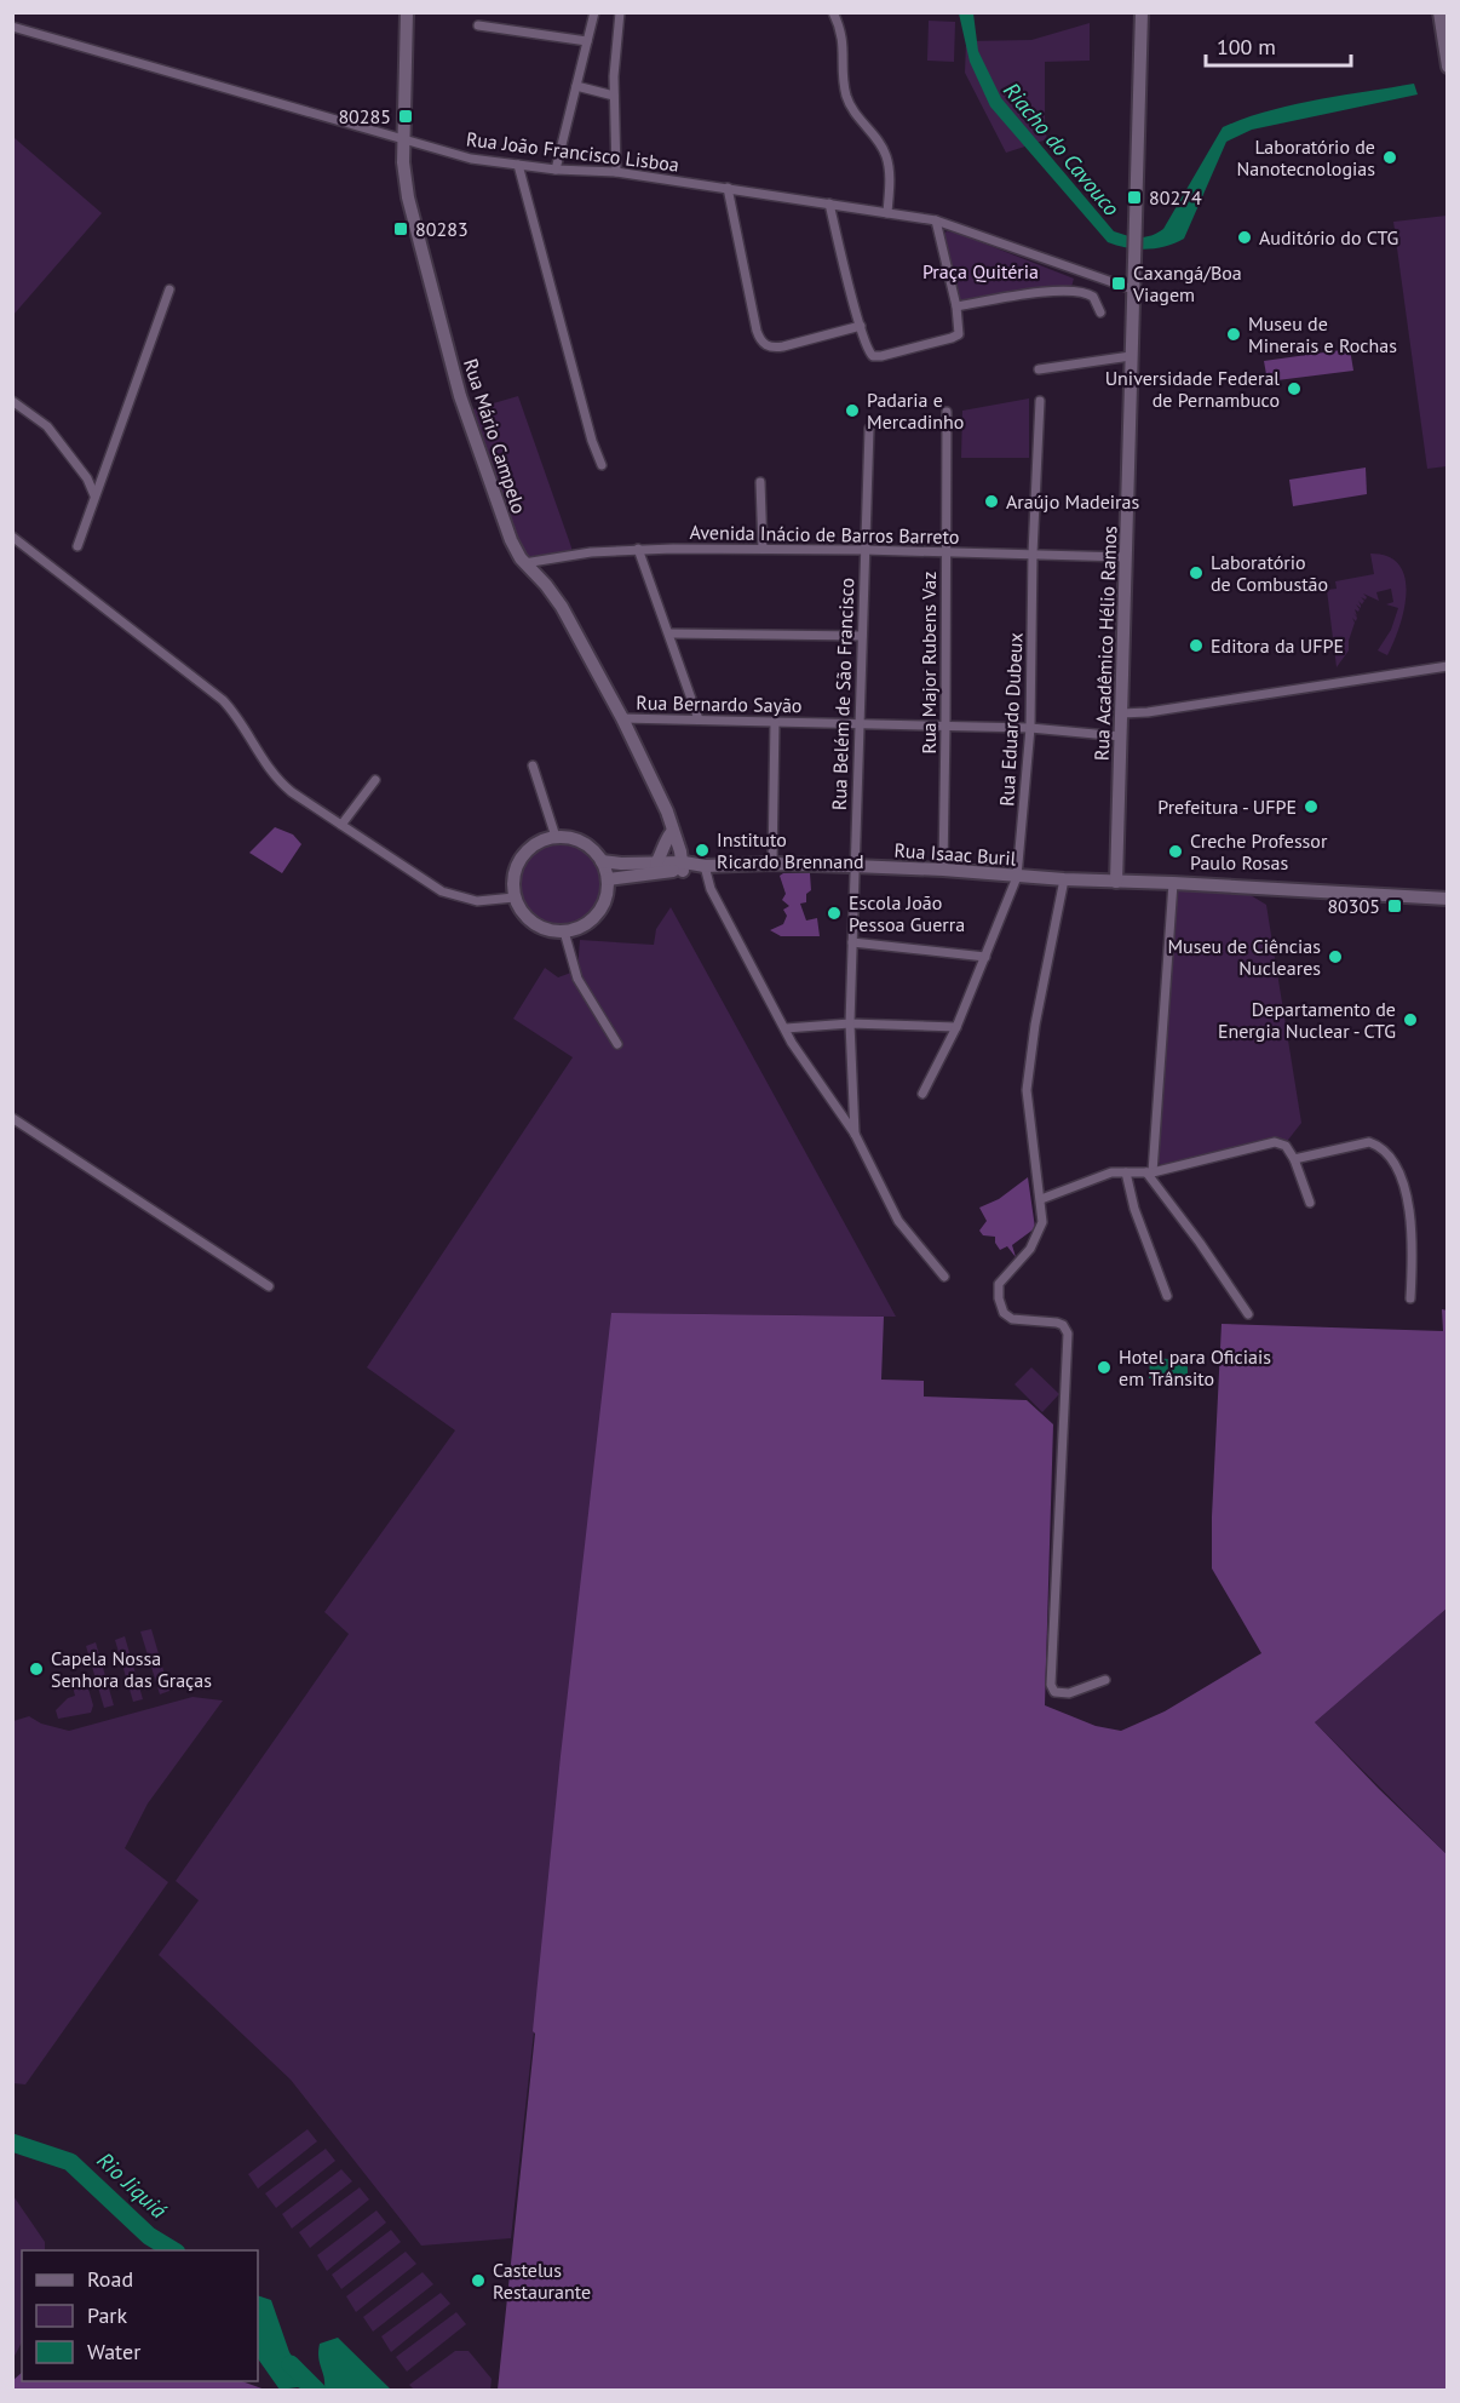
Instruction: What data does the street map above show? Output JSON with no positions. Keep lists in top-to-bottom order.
{
  "streets": {
    "main road": ["Rua Mário Campelo", "Rua Acadêmico Hélio Ramos", "Rua Isaac Buril"],
    "street": [
      "Rua João Francisco Lisboa",
      "Avenida Inácio de Barros Barreto",
      "Rua Major Rubens Vaz",
      "Rua Belém de São Francisco",
      "Rua Bernardo Sayão",
      "Rua Eduardo Dubeux"
    ]
  },
  "crossings": [
    ["Rua João Francisco Lisboa", "Rua Mário Campelo"],
    ["Rua João Francisco Lisboa", "Rua Acadêmico Hélio Ramos"],
    ["Rua Mário Campelo", "Avenida Inácio de Barros Barreto"],
    ["Rua Mário Campelo", "Rua Bernardo Sayão"],
    ["Rua Mário Campelo", "Rua Isaac Buril"],
    ["Avenida Inácio de Barros Barreto", "Rua Acadêmico Hélio Ramos"],
    ["Avenida Inácio de Barros Barreto", "Rua Major Rubens Vaz"],
    ["Avenida Inácio de Barros Barreto", "Rua Belém de São Francisco"],
    ["Avenida Inácio de Barros Barreto", "Rua Eduardo Dubeux"],
    ["Rua Acadêmico Hélio Ramos", "Rua Bernardo Sayão"],
    ["Rua Acadêmico Hélio Ramos", "Rua Isaac Buril"],
    ["Rua Major Rubens Vaz", "Rua Bernardo Sayão"],
    ["Rua Major Rubens Vaz", "Rua Isaac Buril"],
    ["Rua Belém de São Francisco", "Rua Bernardo Sayão"],
    ["Rua Belém de São Francisco", "Rua Isaac Buril"],
    ["Rua Bernardo Sayão", "Rua Eduardo Dubeux"],
    ["Rua Eduardo Dubeux", "Rua Isaac Buril"]
  ],
  "water": ["Riacho do Cavouco", "Rio Jiquiá"],
  "parks": ["Praça Quitéria"],
  "places": {
    "transit": [
      "80285",
      "80274",
      "80283",
      "Caxangá/Boa Viagem",
      "80305"
    ],
    "other": [
      "Laboratório de Nanotecnologias",
      "Auditório do CTG",
      "Museu de Minerais e Rochas",
      "Universidade Federal de Pernambuco",
      "Padaria e Mercadinho",
      "Araújo Madeiras",
      "Laboratório de Combustão",
      "Editora da UFPE",
      "Prefeitura - UFPE",
      "Instituto Ricardo Brennand",
      "Creche Professor Paulo Rosas",
      "Escola João Pessoa Guerra",
      "Museu de Ciências Nucleares",
      "Departamento de Energia Nuclear - CTG",
      "Hotel para Oficiais em Trânsito",
      "Capela Nossa Senhora das Graças",
      "Castelus Restaurante"
    ]
  },
  "legend": ["Road", "Park", "Water"],
  "scale_bar": "100 m"
}
